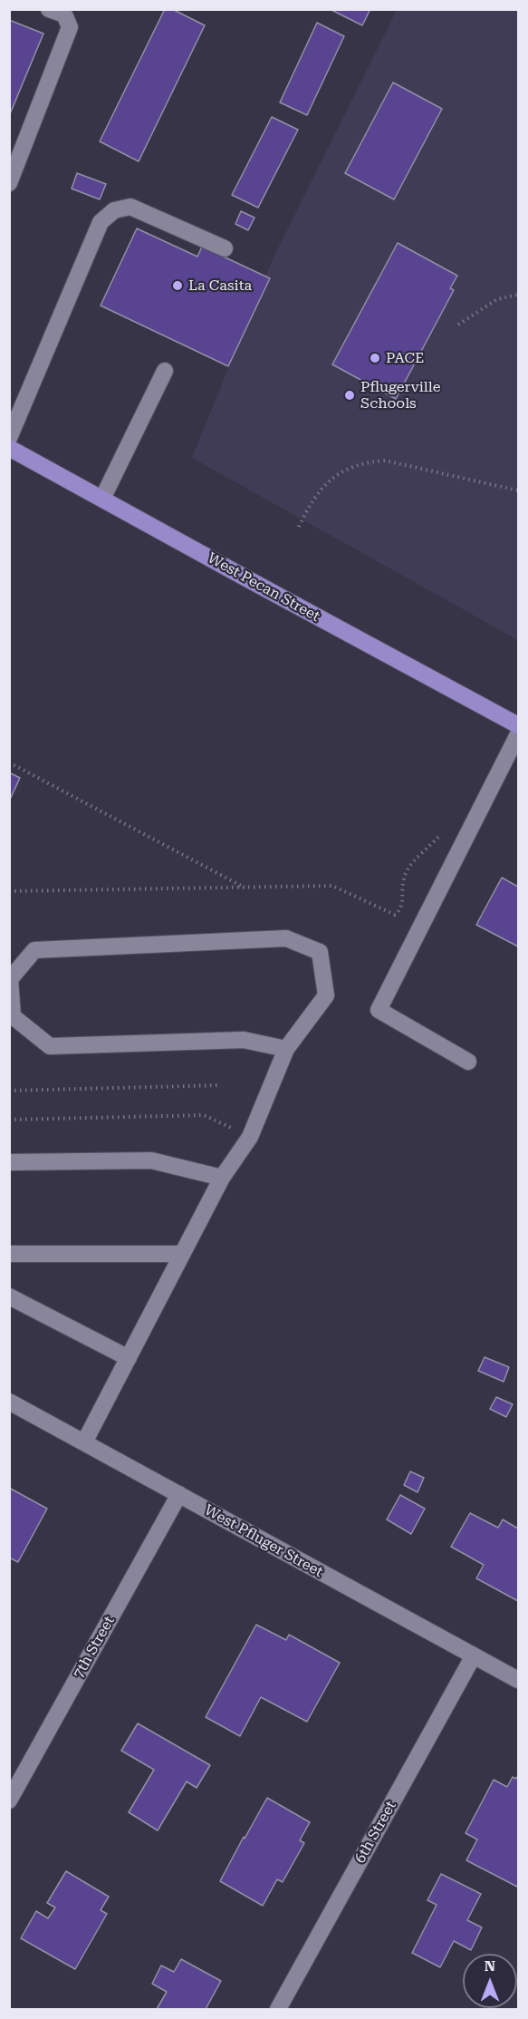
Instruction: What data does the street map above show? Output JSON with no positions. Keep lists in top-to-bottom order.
{
  "streets": {
    "main road": ["West Pecan Street"],
    "street": ["West Pfluger Street", "7th Street", "6th Street"]
  },
  "crossings": [
    ["West Pfluger Street", "7th Street"],
    ["West Pfluger Street", "6th Street"]
  ],
  "places": ["La Casita", "PACE", "Pflugerville Schools"],
  "north": "top"
}
